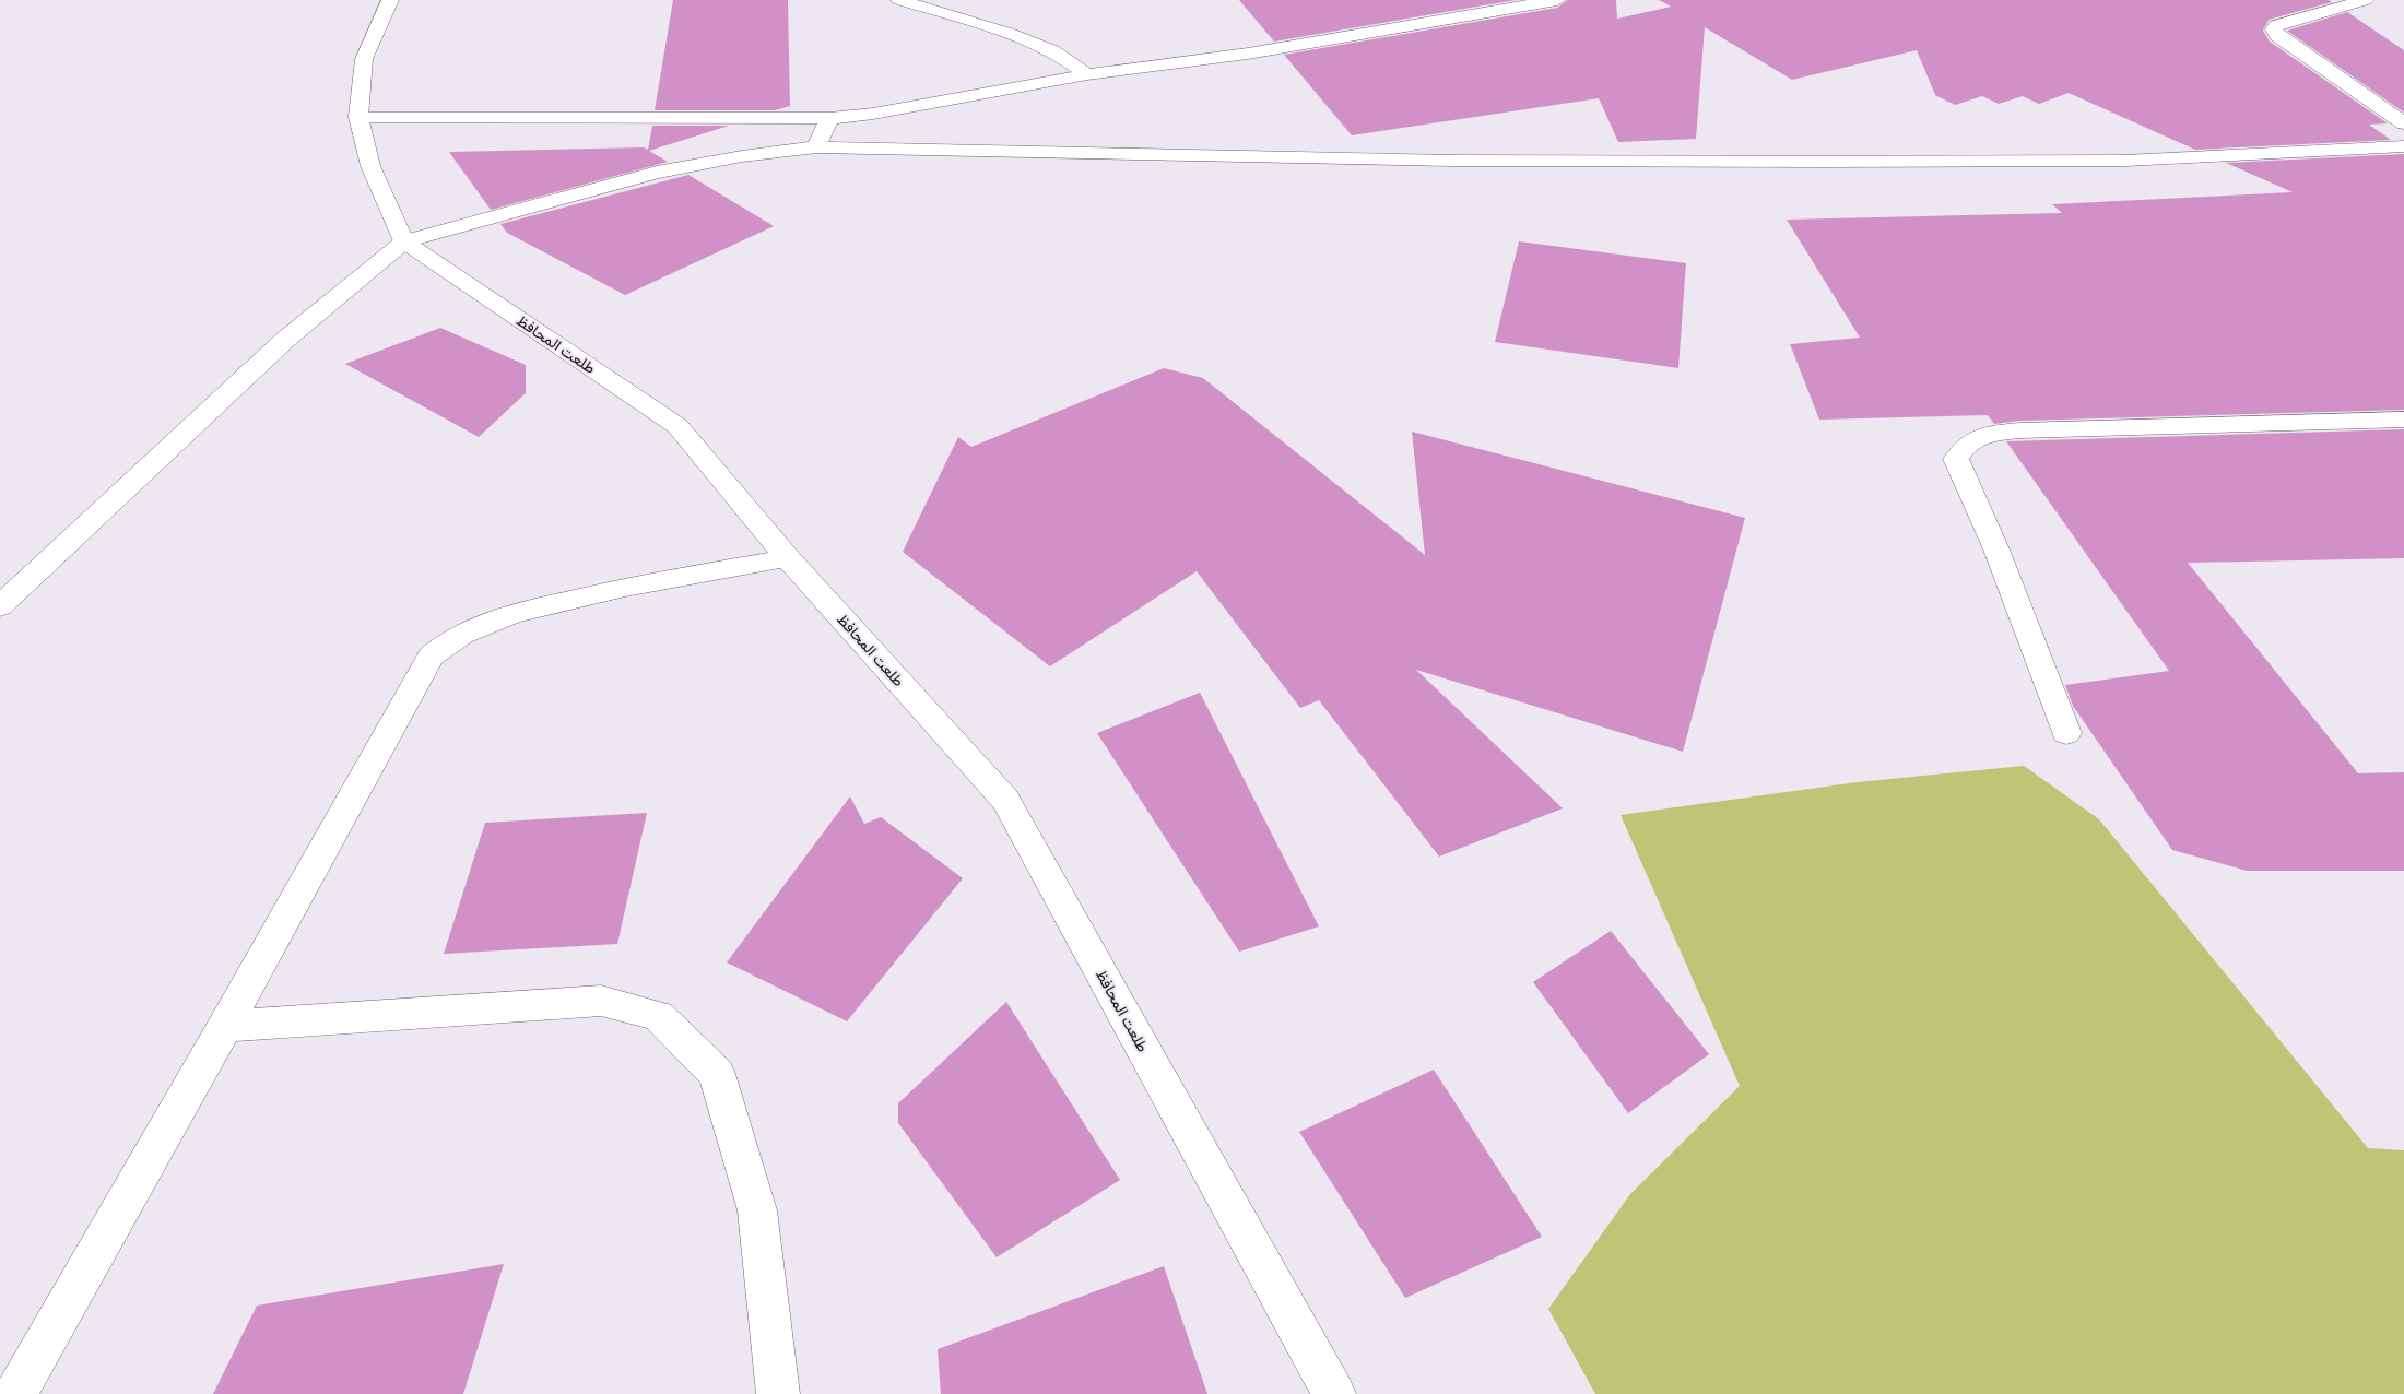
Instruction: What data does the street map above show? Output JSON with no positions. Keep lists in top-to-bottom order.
{
  "streets": {
    "street": ["طلعت المحافظ"]
  }
}
